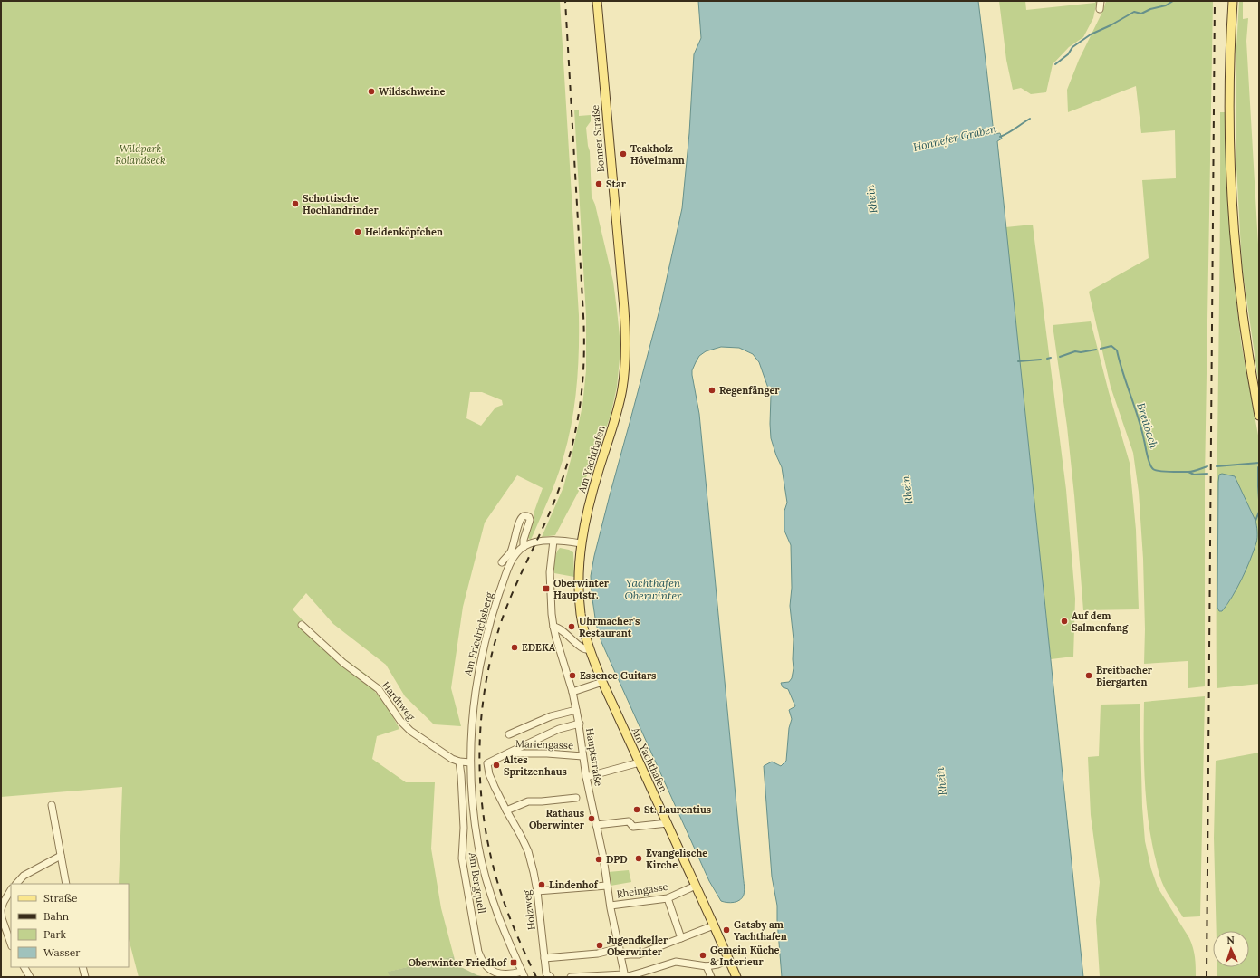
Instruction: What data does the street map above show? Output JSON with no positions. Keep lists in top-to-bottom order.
{
  "streets": {
    "main road": ["Bonner Straße", "Am Yachthafen"],
    "street": [
      "Am Friedrichsberg",
      "Hardtweg",
      "Mariengasse",
      "Hauptstraße",
      "Am Bergquell",
      "Rheingasse",
      "Holzweg"
    ]
  },
  "crossings": [
    ["Bonner Straße", "Am Yachthafen"],
    ["Am Yachthafen", "Rheingasse"],
    ["Am Friedrichsberg", "Hardtweg"],
    ["Am Friedrichsberg", "Am Bergquell"],
    ["Hardtweg", "Am Bergquell"],
    ["Mariengasse", "Hauptstraße"],
    ["Mariengasse", "Holzweg"],
    ["Hauptstraße", "Rheingasse"]
  ],
  "water": [
    "Honnefer Graben",
    "Rhein",
    "Breitbach",
    "Yachthafen Oberwinter"
  ],
  "parks": ["Wildpark Rolandseck"],
  "places": {
    "other": [
      "Wildschweine",
      "Teakholz Hövelmann",
      "Star",
      "Schottische Hochlandrinder",
      "Heldenköpfchen",
      "Regenfänger",
      "Auf dem Salmenfang",
      "Uhrmacher's Restaurant",
      "EDEKA",
      "Essence Guitars",
      "Breitbacher Biergarten",
      "Altes Spritzenhaus",
      "St. Laurentius",
      "Rathaus Oberwinter",
      "Evangelische Kirche",
      "DPD",
      "Lindenhof",
      "Gatsby am Yachthafen",
      "Jugendkeller Oberwinter",
      "Gemein Küche & Interieur"
    ],
    "transit": ["Oberwinter Hauptstr.", "Oberwinter Friedhof"]
  },
  "legend": [
    "Straße",
    "Bahn",
    "Park",
    "Wasser"
  ],
  "north": "top"
}
